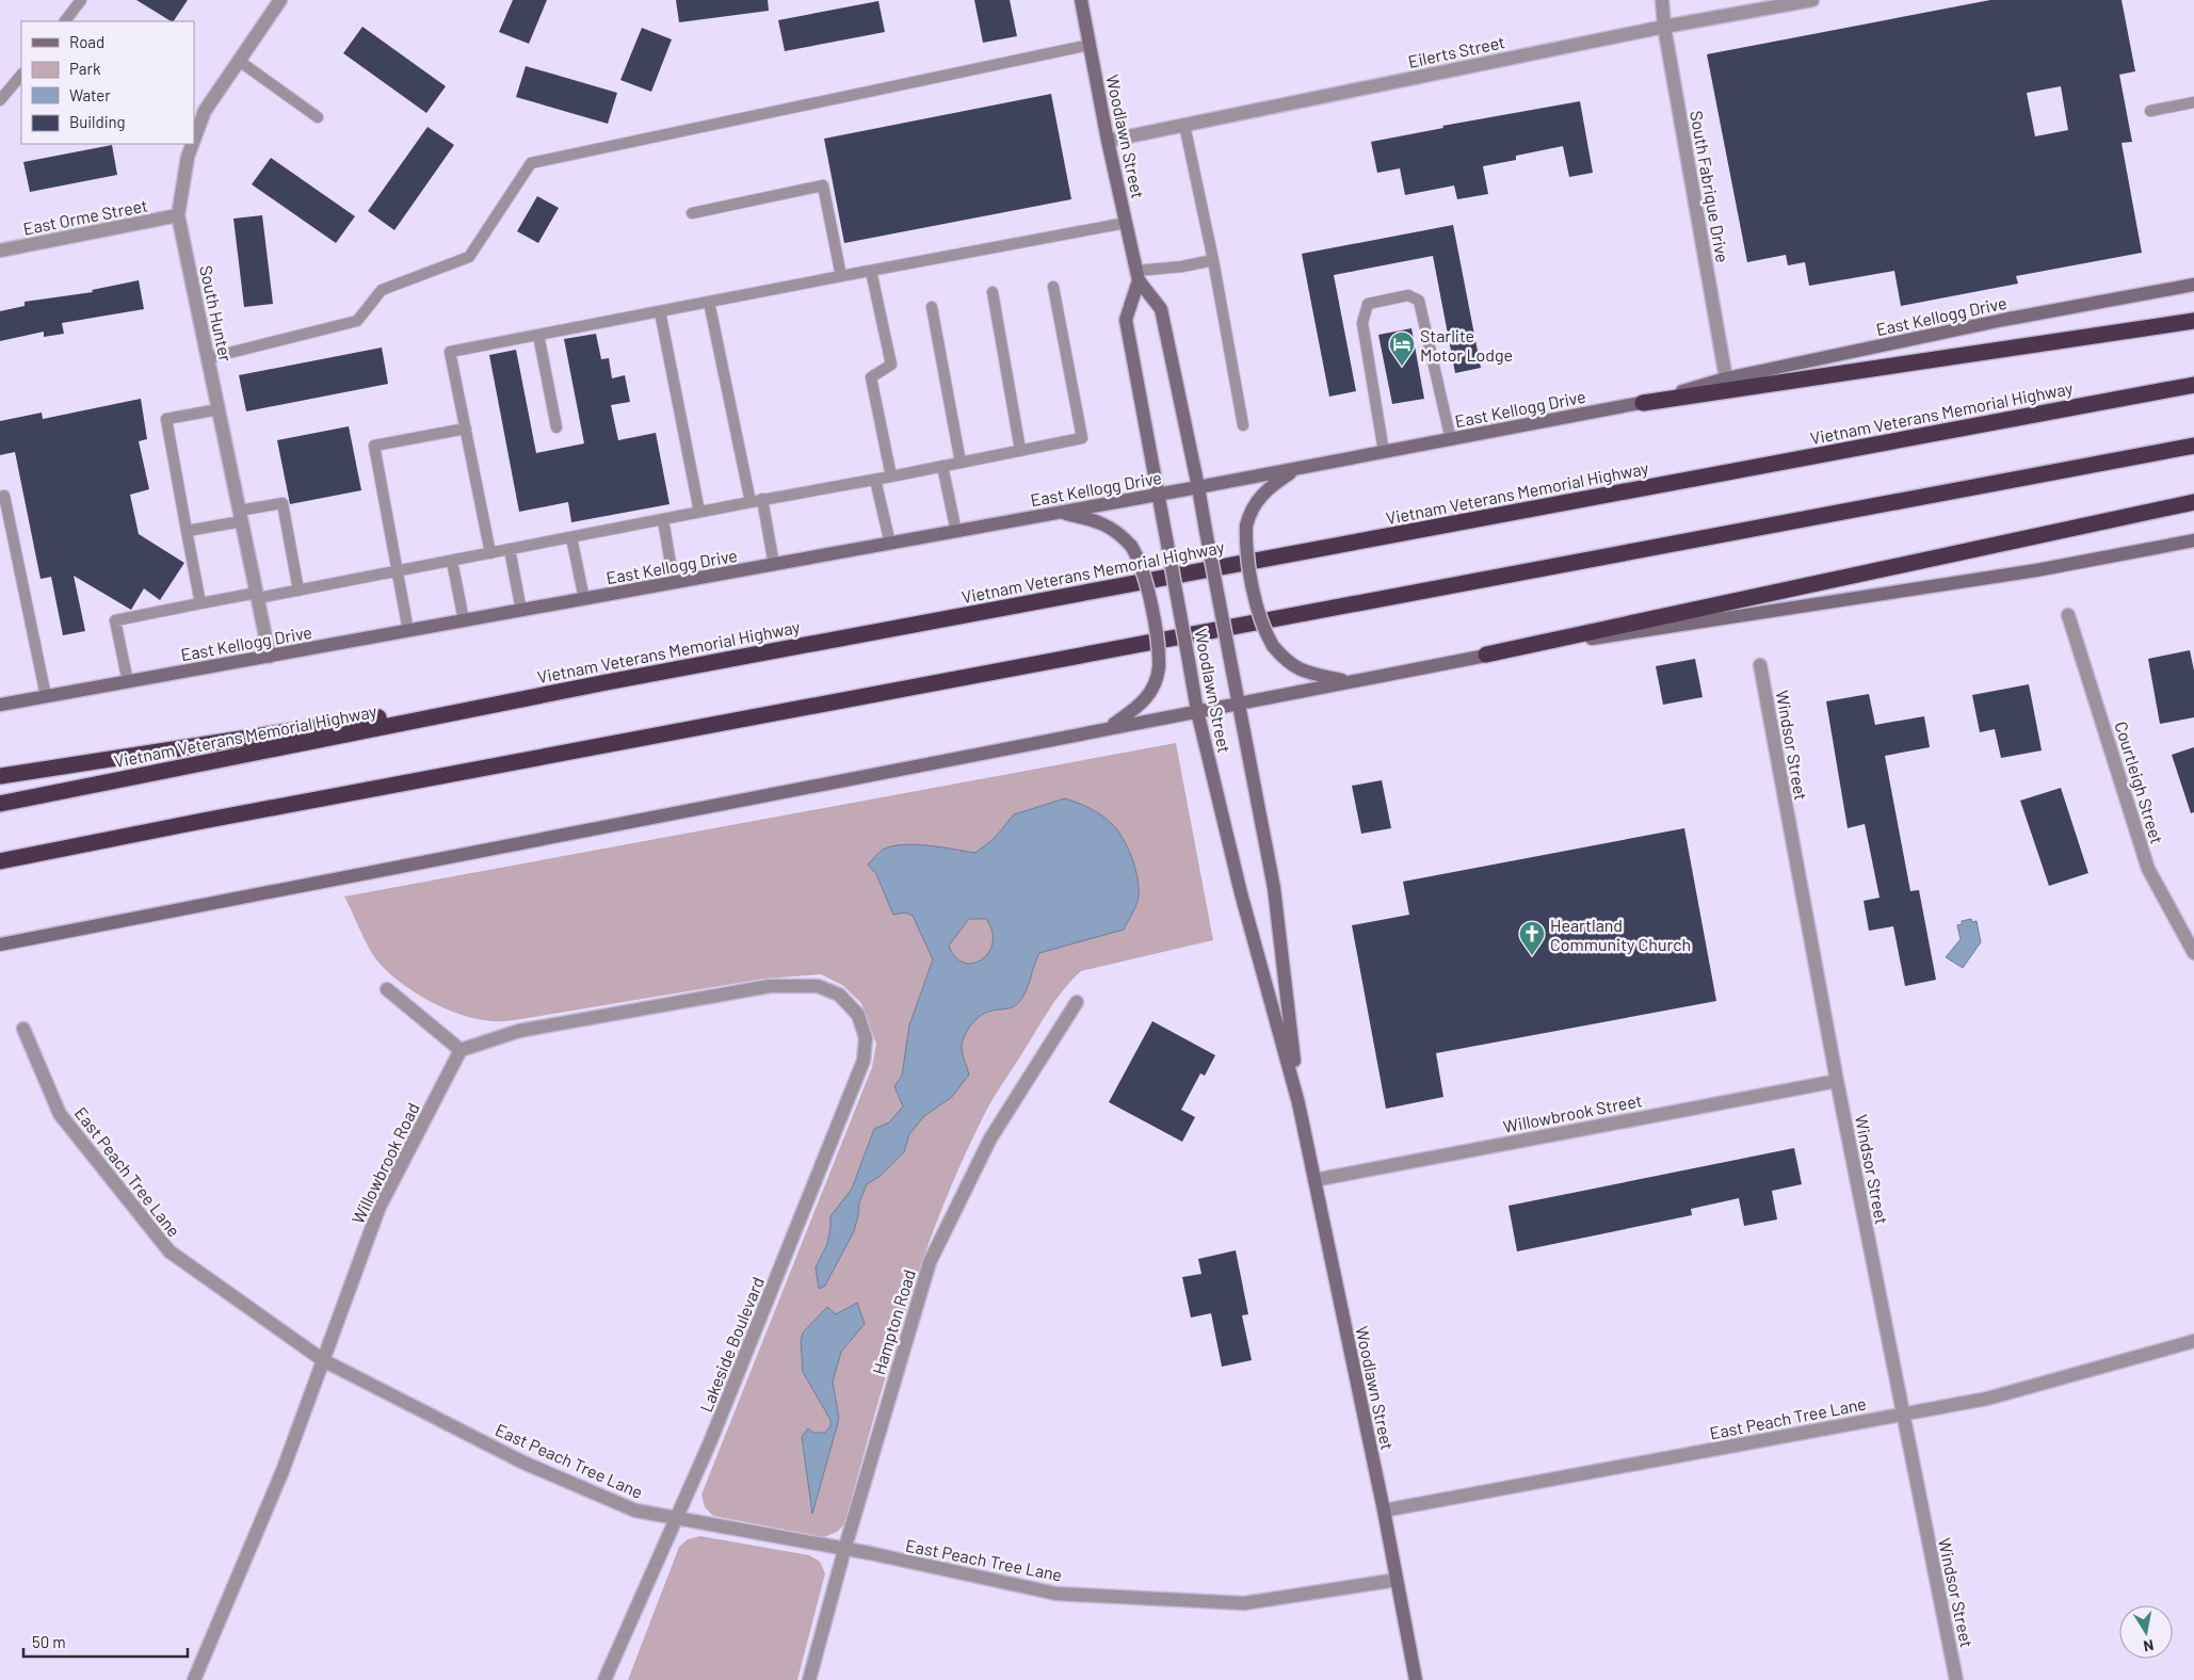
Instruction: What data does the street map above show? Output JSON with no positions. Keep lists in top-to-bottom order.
{
  "streets": {
    "highway": ["Vietnam Veterans Memorial Highway"],
    "main road": ["Woodlawn Street", "East Kellogg Drive"],
    "street": [
      "Eilerts Street",
      "South Fabrique Drive",
      "East Orme Street",
      "South Hunter",
      "Windsor Street",
      "Courtleigh Street",
      "Willowbrook Street",
      "Willowbrook Road",
      "East Peach Tree Lane",
      "Hampton Road",
      "Lakeside Boulevard"
    ]
  },
  "crossings": [
    ["Eilerts Street", "Woodlawn Street"],
    ["Eilerts Street", "South Fabrique Drive"],
    ["Woodlawn Street", "East Kellogg Drive"],
    ["Woodlawn Street", "Willowbrook Street"],
    ["Woodlawn Street", "East Peach Tree Lane"],
    ["South Fabrique Drive", "East Kellogg Drive"],
    ["East Orme Street", "South Hunter"],
    ["South Hunter", "East Kellogg Drive"],
    ["Windsor Street", "Willowbrook Street"],
    ["Windsor Street", "East Peach Tree Lane"],
    ["Willowbrook Road", "East Peach Tree Lane"],
    ["Willowbrook Road", "Lakeside Boulevard"],
    ["East Peach Tree Lane", "Hampton Road"],
    ["East Peach Tree Lane", "Lakeside Boulevard"]
  ],
  "places": {
    "hotel": ["Starlite Motor Lodge"],
    "church": ["Heartland Community Church"]
  },
  "legend": [
    "Road",
    "Park",
    "Water",
    "Building"
  ],
  "scale_bar": "50 m",
  "north": "bottom"
}
